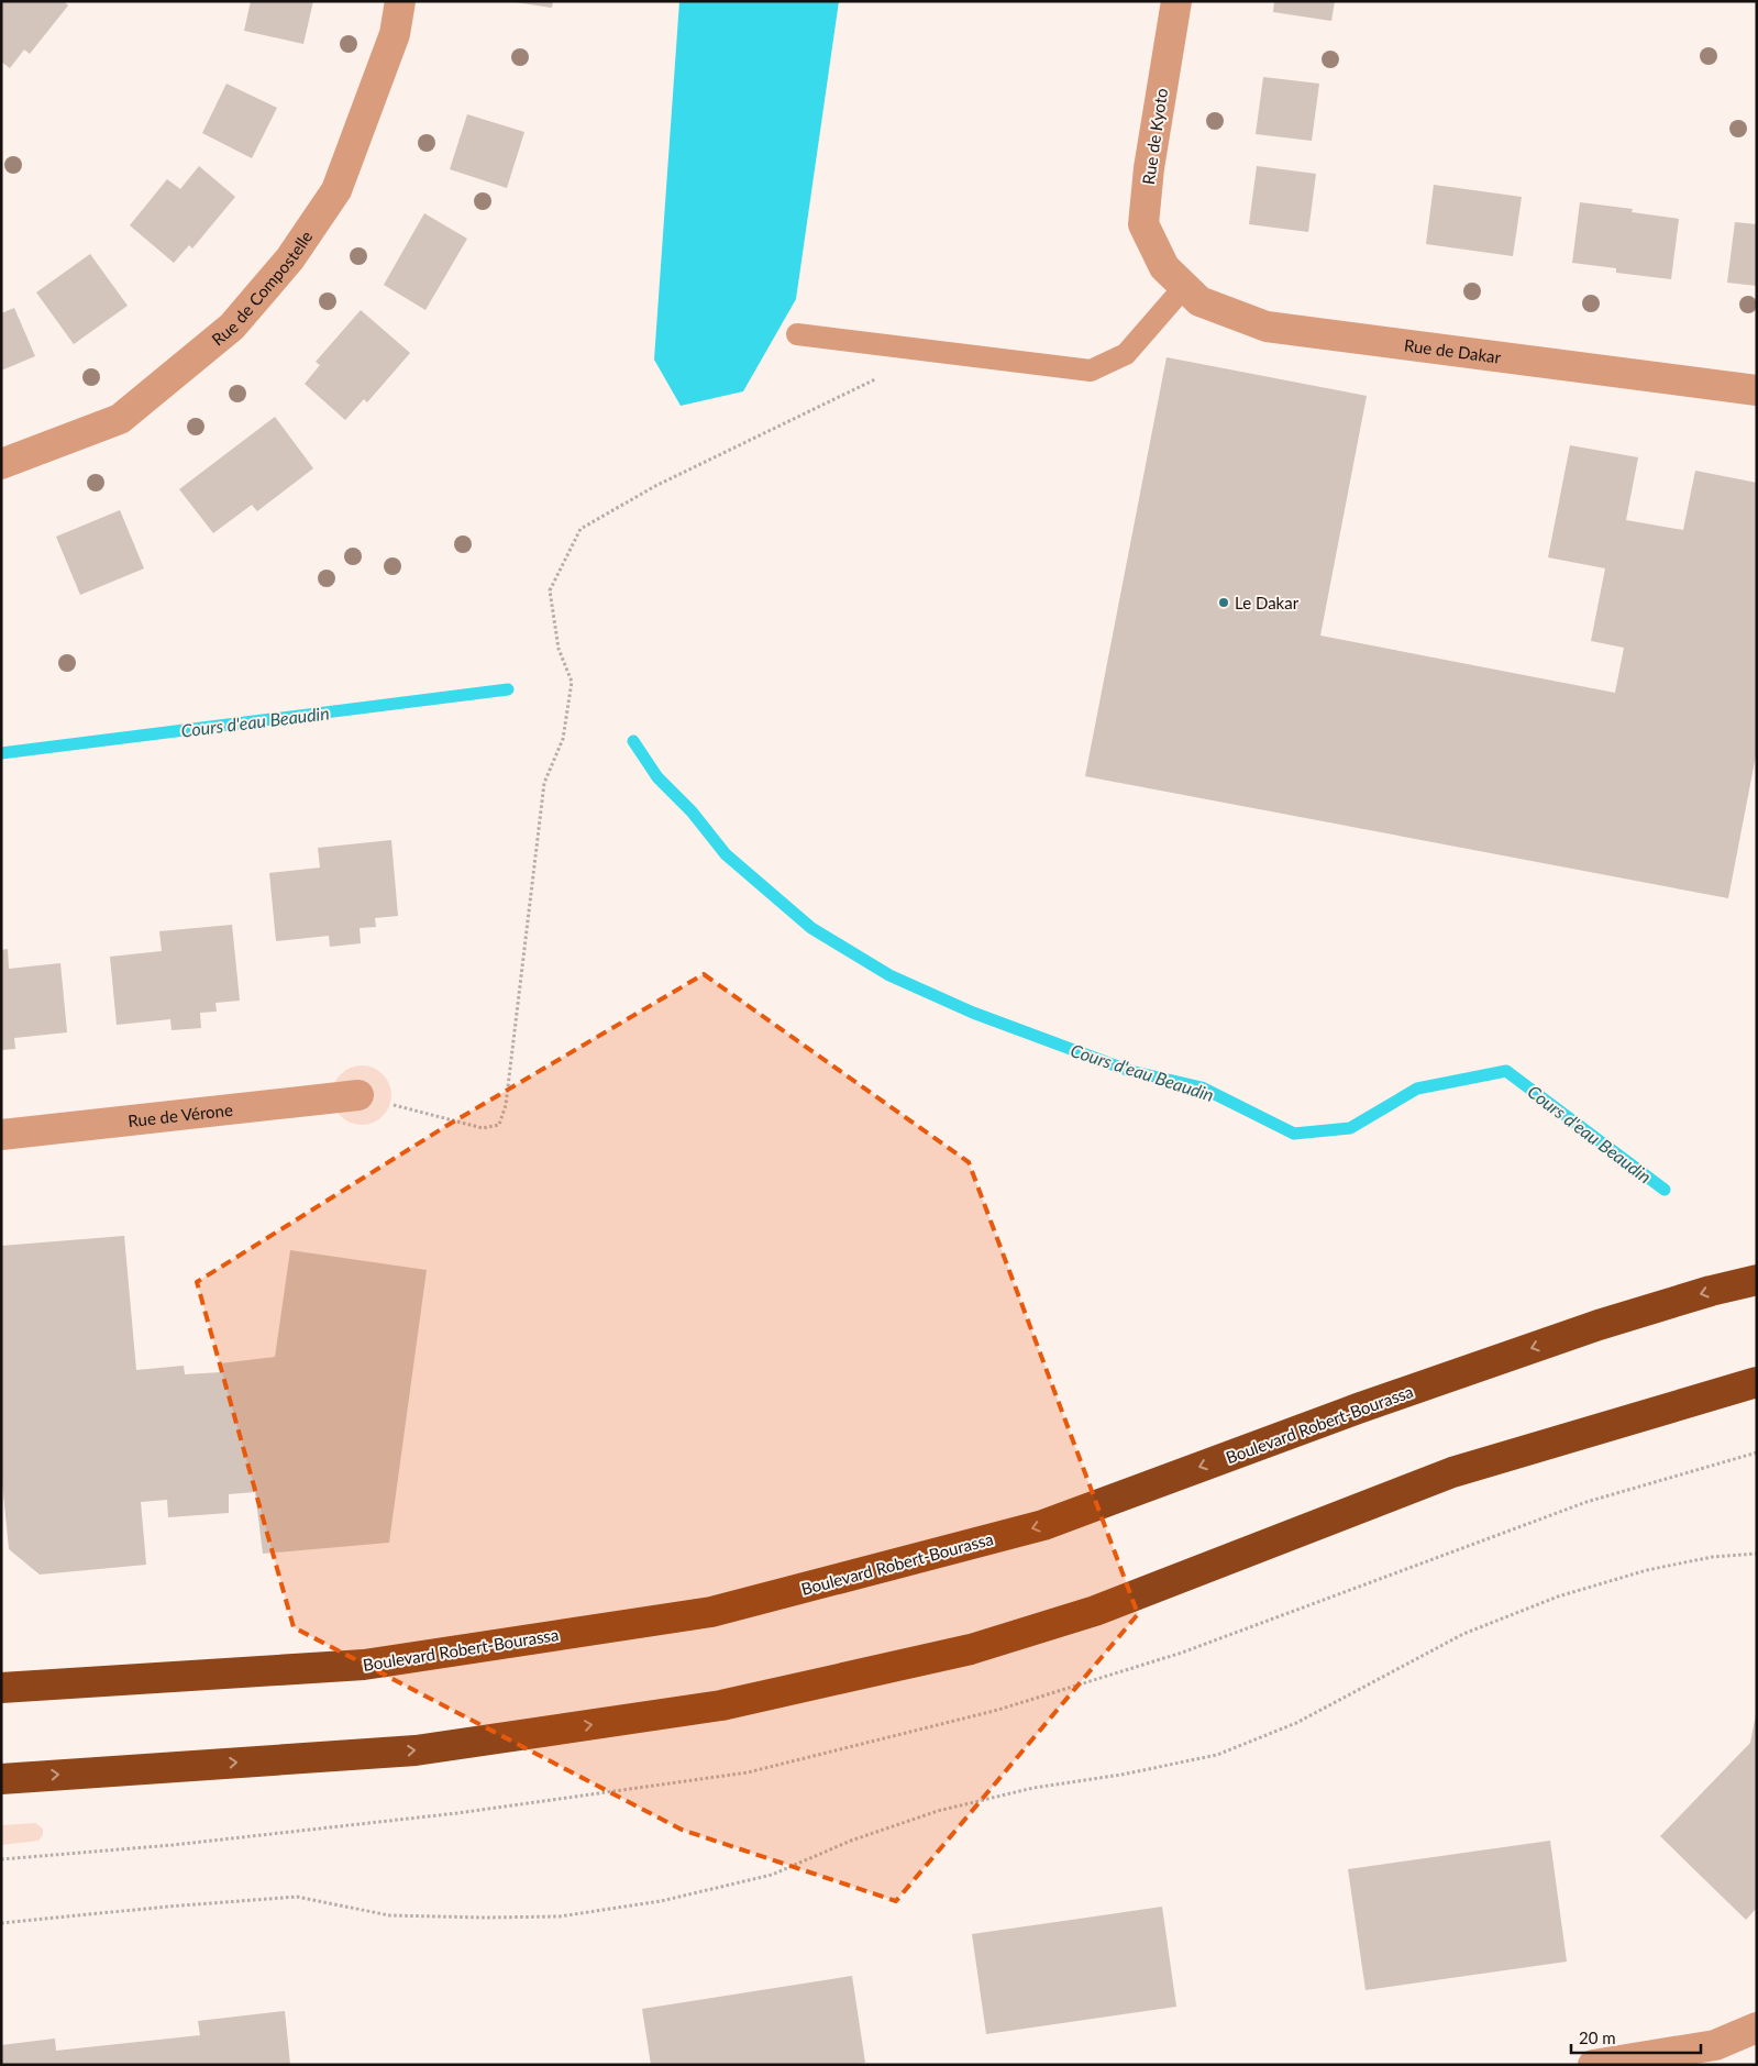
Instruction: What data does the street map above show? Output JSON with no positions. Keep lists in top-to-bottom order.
{
  "streets": {
    "highway": ["Boulevard Robert-Bourassa"],
    "street": [
      "Rue de Kyoto",
      "Rue de Compostelle",
      "Rue de Dakar",
      "Rue de Vérone"
    ]
  },
  "crossings": [
    ["Rue de Kyoto", "Rue de Dakar"]
  ],
  "water": ["Cours d'eau Beaudin"],
  "places": ["Le Dakar"],
  "scale_bar": "20 m"
}
